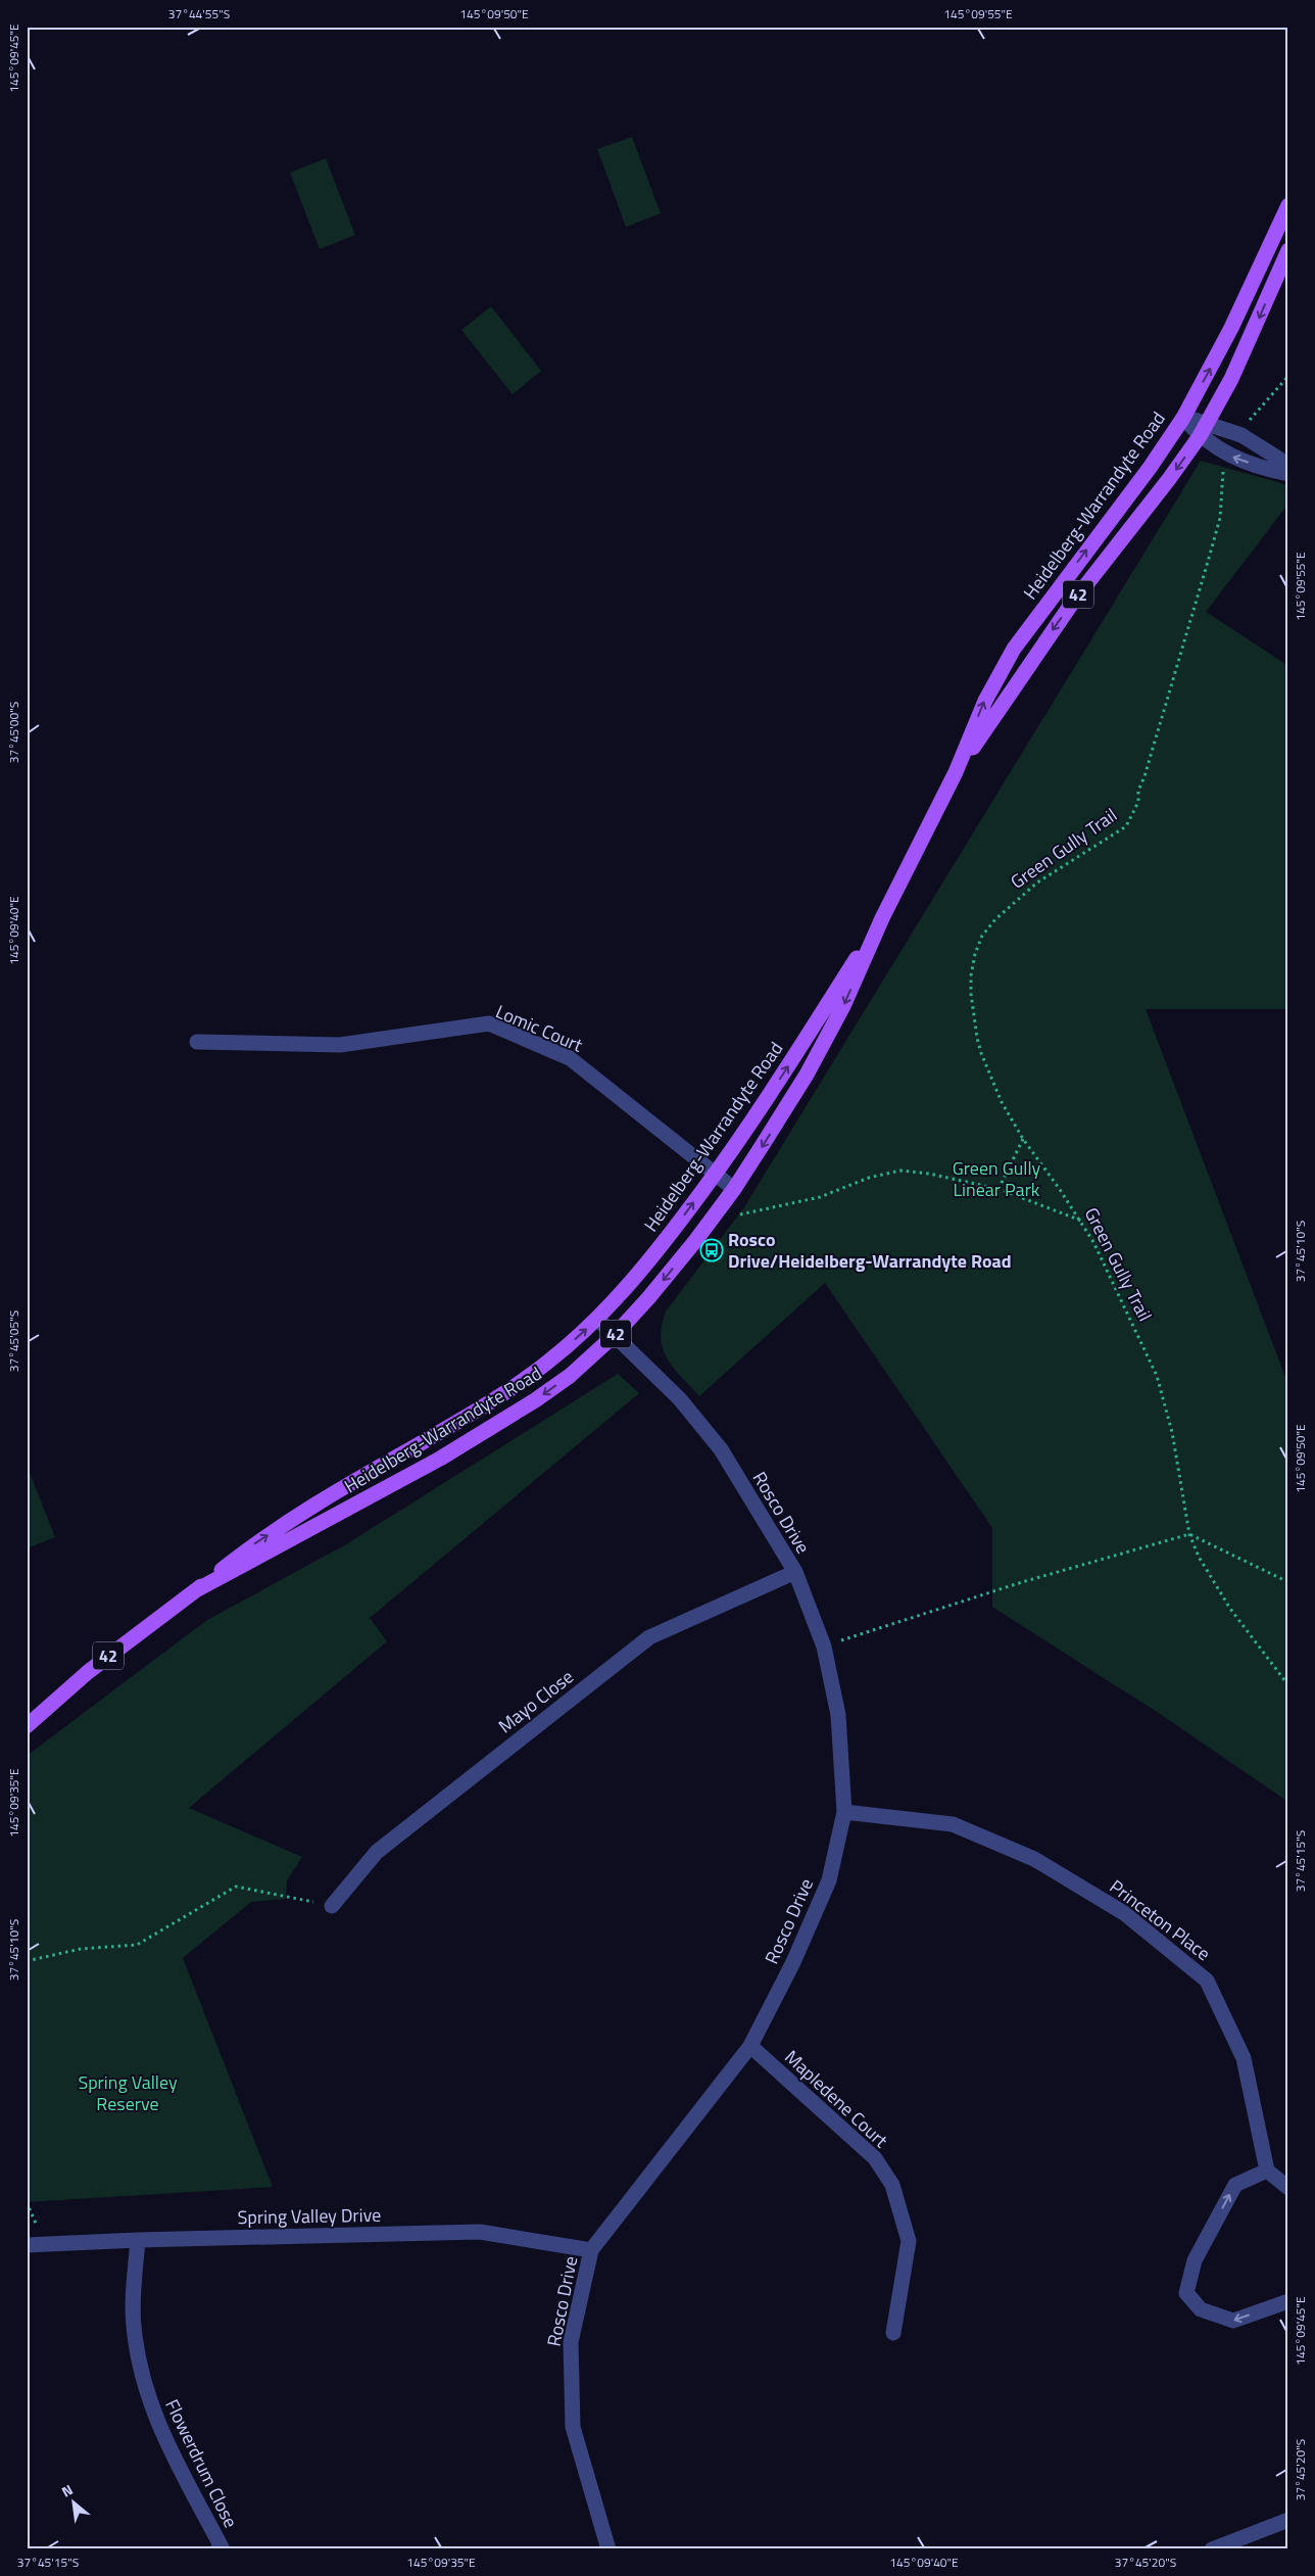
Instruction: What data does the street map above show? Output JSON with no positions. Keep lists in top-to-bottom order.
{
  "streets": {
    "main road": ["Heidelberg-Warrandyte Road", "42"],
    "street": [
      "Lomic Court",
      "Rosco Drive",
      "Mayo Close",
      "Princeton Place",
      "Mapledene Court",
      "Spring Valley Drive",
      "Flowerdrum Close"
    ],
    "path": ["Green Gully Trail"]
  },
  "crossings": [
    ["Heidelberg-Warrandyte Road", "Lomic Court"],
    ["Heidelberg-Warrandyte Road", "Rosco Drive"],
    ["Rosco Drive", "Mayo Close"],
    ["Rosco Drive", "Princeton Place"],
    ["Rosco Drive", "Mapledene Court"],
    ["Rosco Drive", "Spring Valley Drive"],
    ["Spring Valley Drive", "Flowerdrum Close"]
  ],
  "parks": ["Green Gully Linear Park", "Spring Valley Reserve"],
  "places": {
    "bus stop": ["Rosco Drive/Heidelberg-Warrandyte Road"]
  },
  "north": "top left",
  "coordinates": [
    "37°44'55\"S",
    "145°09'50\"E",
    "145°09'55\"E",
    "145°09'45\"E",
    "37°45'00\"S",
    "145°09'40\"E",
    "37°45'10\"S",
    "37°45'05\"S",
    "145°09'35\"E",
    "37°45'15\"S",
    "37°45'20\"S"
  ]
}
